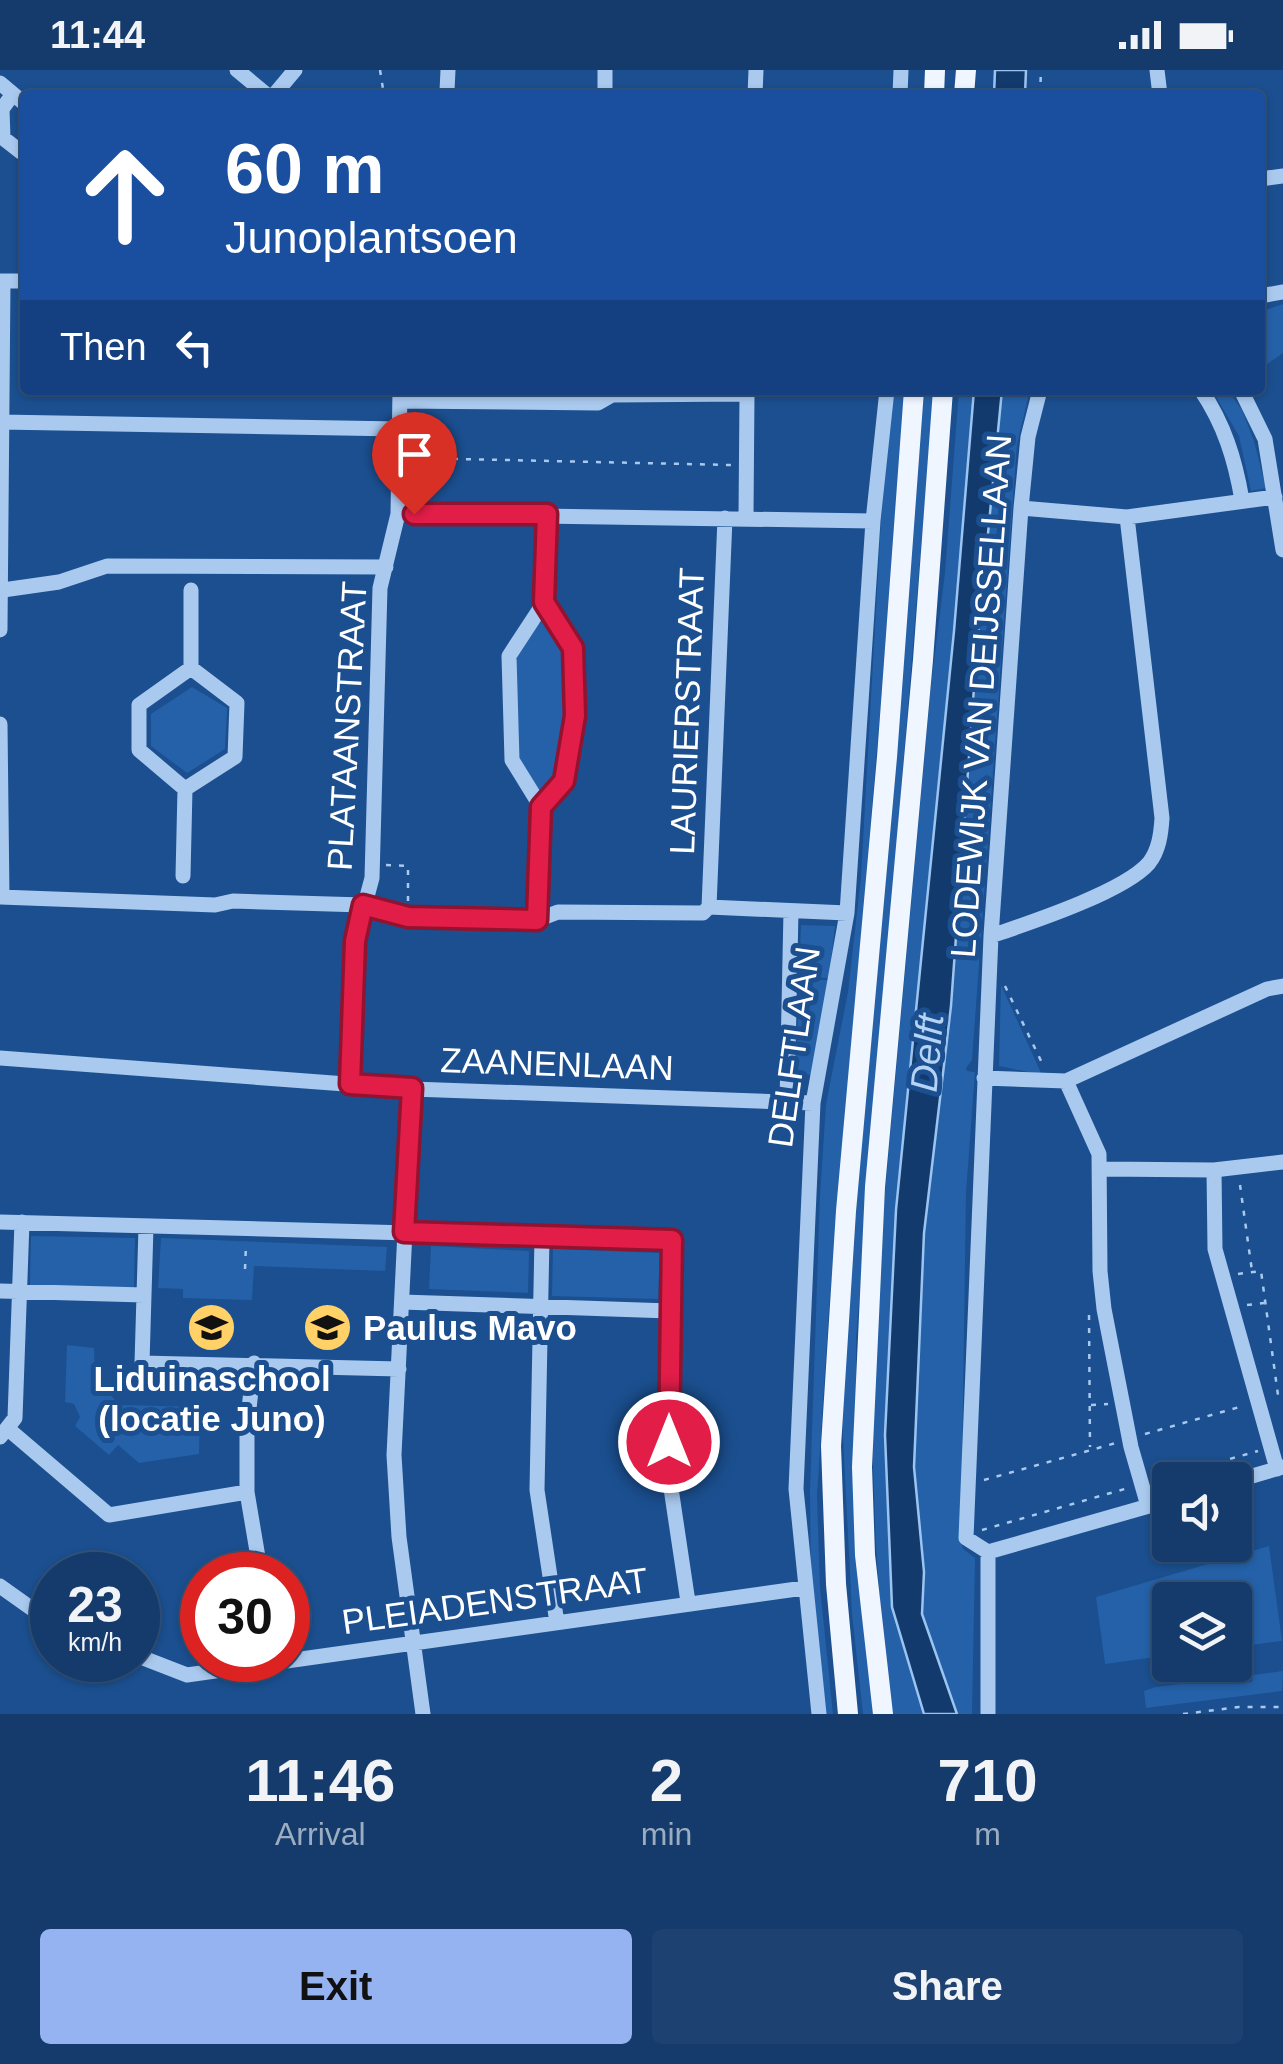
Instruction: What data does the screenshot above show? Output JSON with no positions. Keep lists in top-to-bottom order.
{
  "streets": {
    "main road": ["DELFTLAAN"],
    "street": [
      "LODEWIJK VAN DEIJSSELLAAN",
      "LAURIERSTRAAT",
      "PLATAANSTRAAT",
      "ZAANENLAAN",
      "PLEIADENSTRAAT"
    ]
  },
  "crossings": [
    ["PLATAANSTRAAT", "ZAANENLAAN"],
    ["DELFTLAAN", "ZAANENLAAN"],
    ["DELFTLAAN", "PLEIADENSTRAAT"]
  ],
  "water": ["Delft"],
  "places": {
    "school or university": ["Liduinaschool (locatie Juno)", "Paulus Mavo"]
  },
  "page": {
    "status": "11:44",
    "turn": ["60 m", "Junoplantsoen"],
    "then": "Then",
    "speed": "23 km/h",
    "limit": "30",
    "eta": [
      "11:46",
      "Arrival",
      "2",
      "min",
      "710",
      "m"
    ],
    "buttons": ["Exit", "Share"]
  }
}
